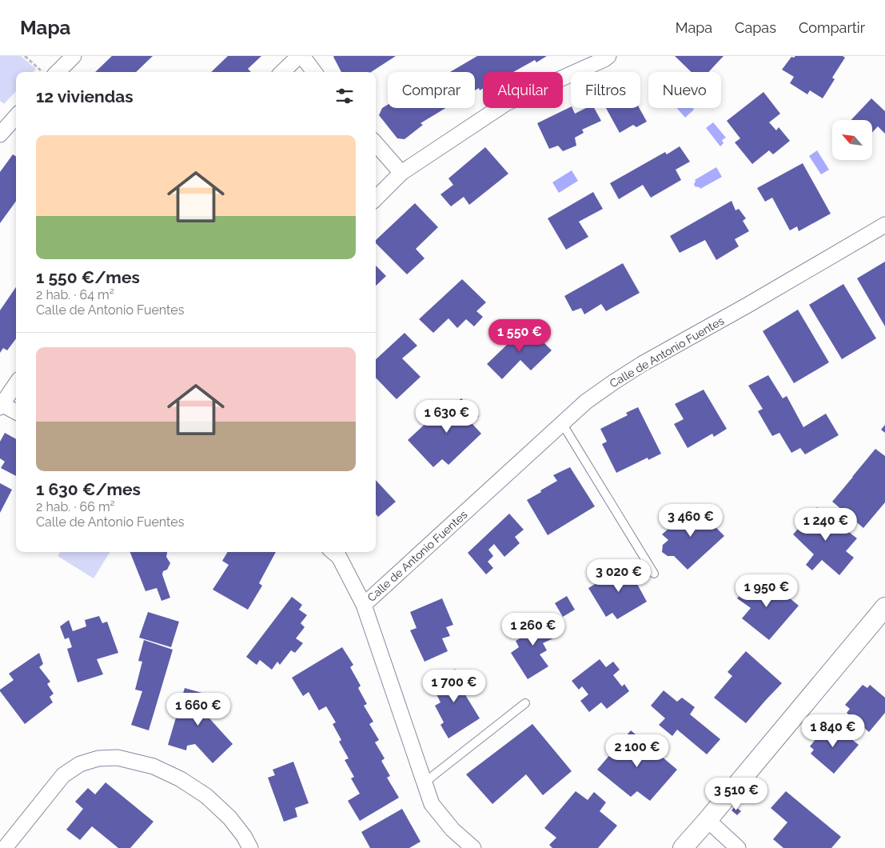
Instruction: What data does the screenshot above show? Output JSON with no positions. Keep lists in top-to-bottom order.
{
  "streets": {
    "street": ["Calle de Antonio Fuentes"]
  },
  "north": "top left",
  "page": {
    "header": "Mapa",
    "nav": ["Mapa", "Capas", "Compartir"],
    "chip": [
      "Comprar",
      "Alquilar",
      "Filtros",
      "Nuevo"
    ],
    "heading": "12 viviendas",
    "list": [
      {
        "name": "1 550 €/mes",
        "note": "2 hab. · 64 m² · Calle de Antonio Fuentes"
      },
      {
        "name": "1 630 €/mes",
        "note": "2 hab. · 66 m² · Calle de Antonio Fuentes"
      }
    ],
    "price": [
      "1 550 €",
      "1 630 €",
      "3 460 €",
      "1 240 €",
      "3 020 €",
      "1 950 €",
      "1 260 €",
      "1 700 €",
      "1 660 €",
      "1 840 €",
      "2 100 €",
      "3 510 €"
    ]
  }
}
